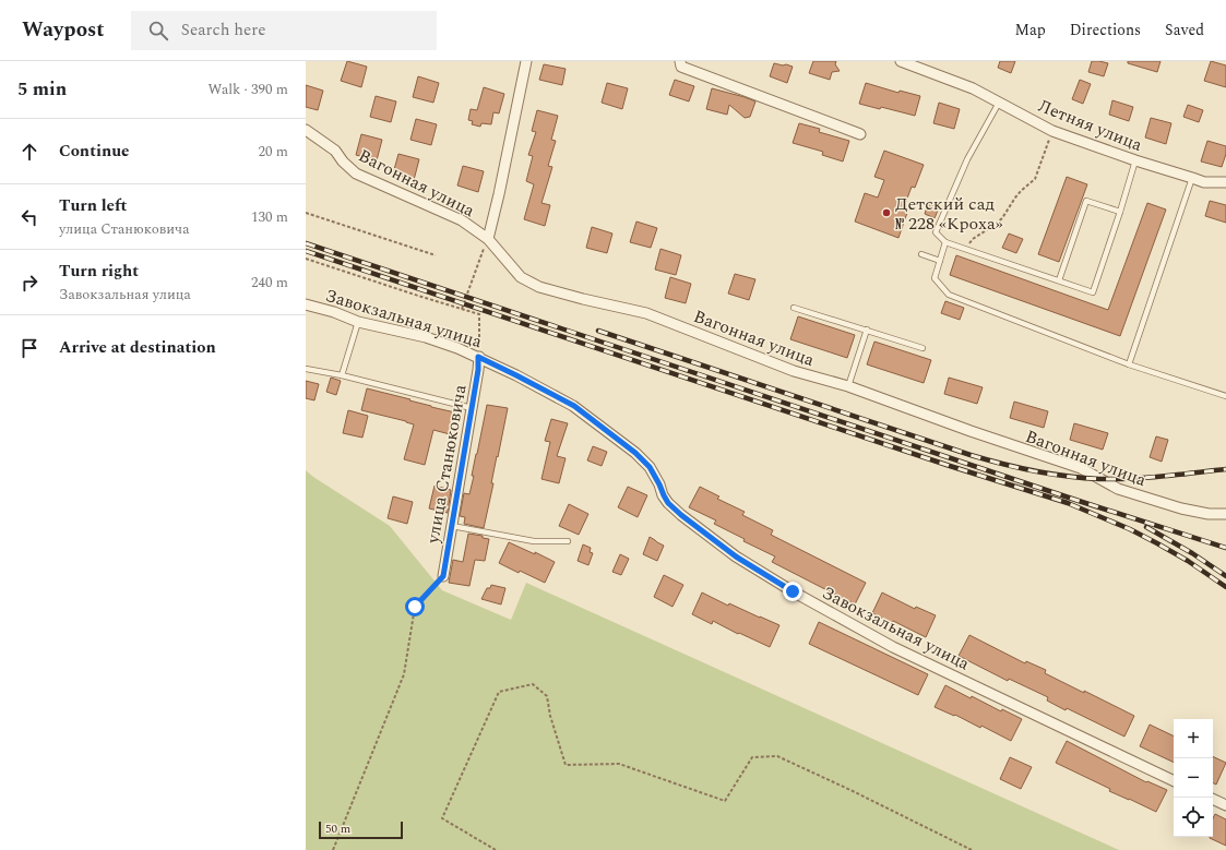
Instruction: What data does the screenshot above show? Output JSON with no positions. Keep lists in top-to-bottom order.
{
  "streets": {
    "street": [
      "Летняя улица",
      "Вагонная улица",
      "Завокзальная улица",
      "улица Станюковича"
    ]
  },
  "crossings": [
    ["Завокзальная улица", "улица Станюковича"]
  ],
  "places": ["Детский сад № 228 «Кроха»"],
  "scale_bar": "50 m",
  "page": {
    "header": "Waypost",
    "search": "Search here",
    "nav": ["Map", "Directions", "Saved"],
    "heading": ["5 min", "Walk · 390 m"],
    "list": [
      ["Continue", "20 m"],
      ["Turn left", "улица Станюковича", "130 m"],
      ["Turn right", "Завокзальная улица", "240 m"],
      "Arrive at destination"
    ],
    "map_buttons": ["+", "−"],
    "scale": "50 m"
  }
}
